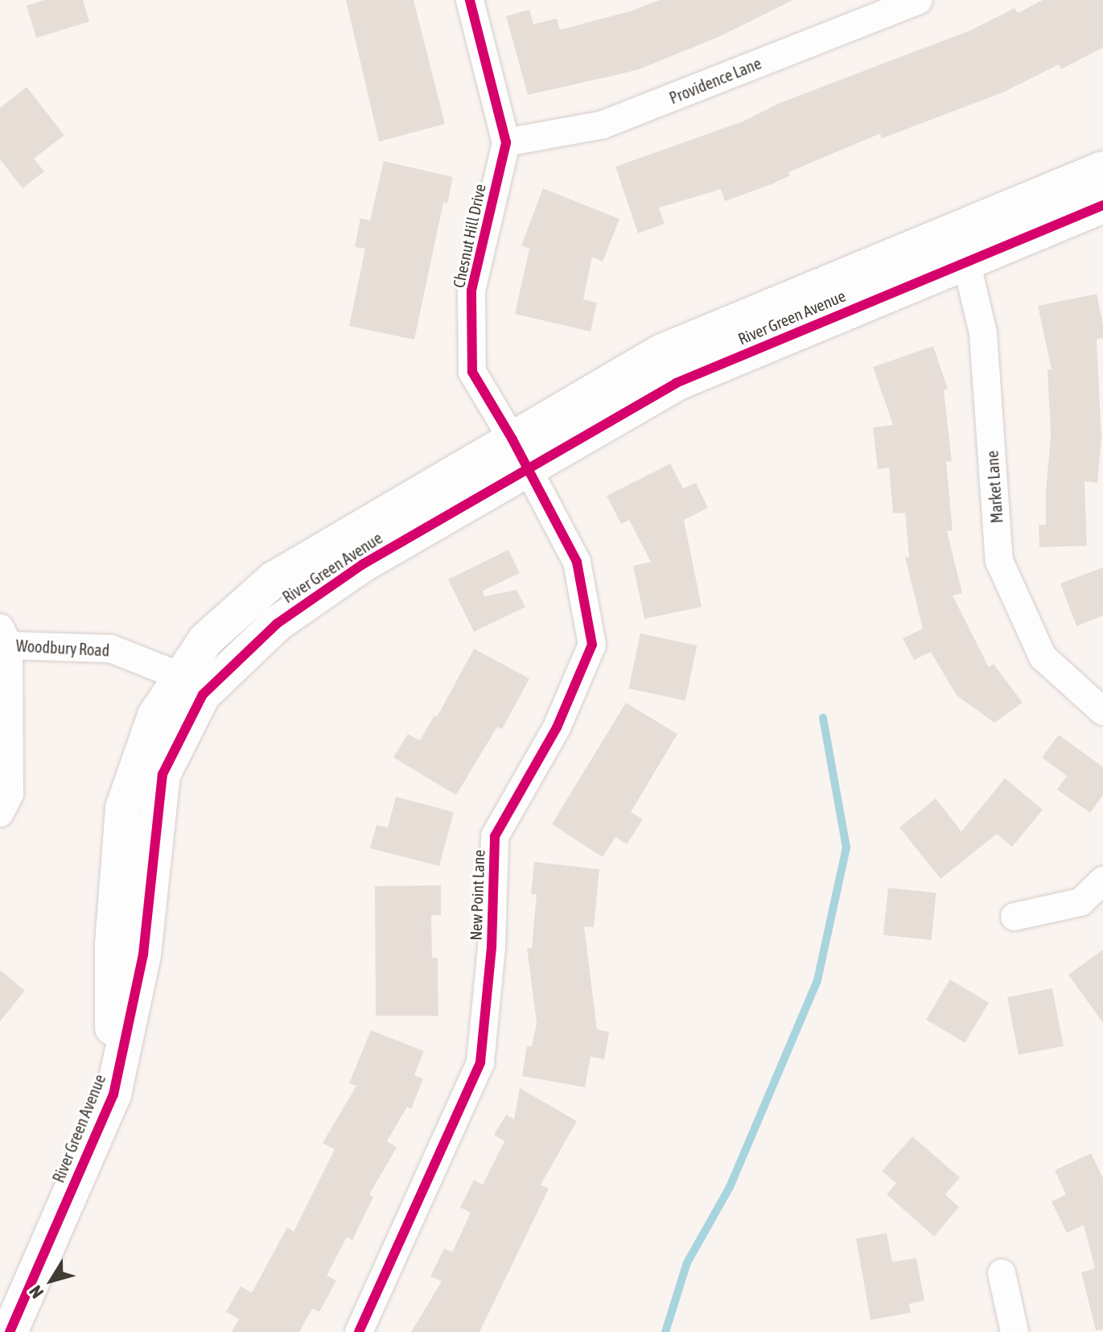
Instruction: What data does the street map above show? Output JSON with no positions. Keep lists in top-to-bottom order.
{
  "streets": {
    "street": [
      "Providence Lane",
      "Chesnut Hill Drive",
      "River Green Avenue",
      "Market Lane",
      "Woodbury Road",
      "New Point Lane"
    ]
  },
  "crossings": [
    ["Providence Lane", "Chesnut Hill Drive"],
    ["Chesnut Hill Drive", "River Green Avenue"],
    ["Chesnut Hill Drive", "New Point Lane"],
    ["River Green Avenue", "Market Lane"],
    ["River Green Avenue", "Woodbury Road"],
    ["River Green Avenue", "New Point Lane"]
  ],
  "north": "bottom left"
}
